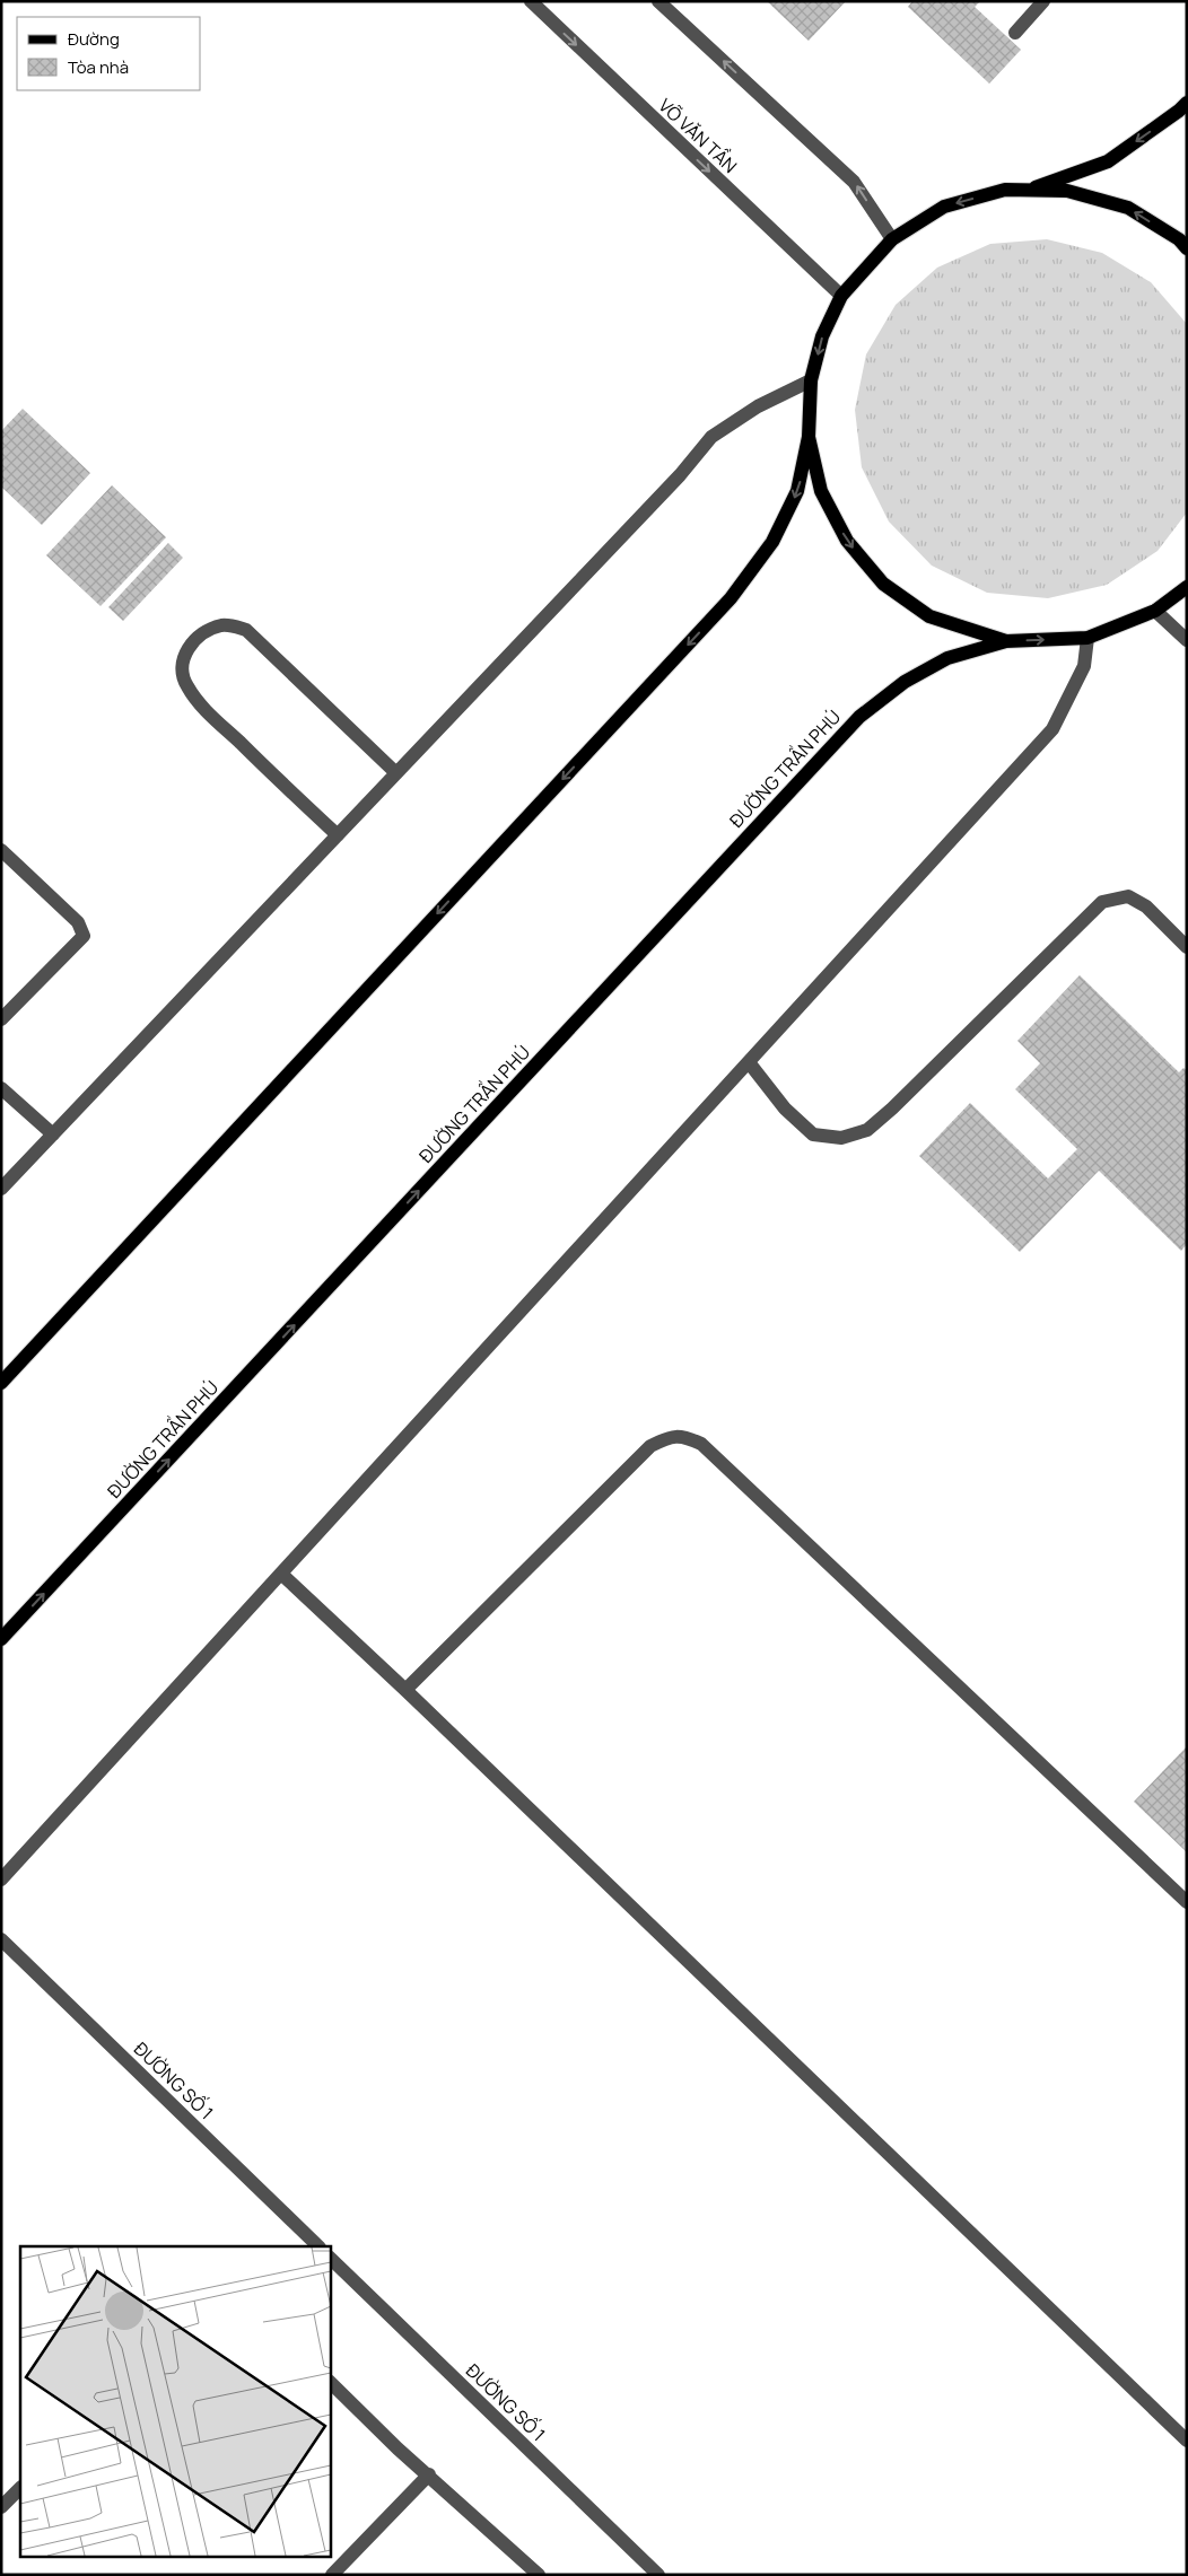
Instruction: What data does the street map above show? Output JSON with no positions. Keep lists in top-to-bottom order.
{
  "streets": {
    "main road": ["ĐƯỜNG TRẦN PHÚ"],
    "street": ["VÕ VĂN TẦN", "ĐƯỜNG SỐ 1"]
  },
  "one_way": ["ĐƯỜNG TRẦN PHÚ"],
  "legend": ["Đường", "Tòa nhà"]
}
